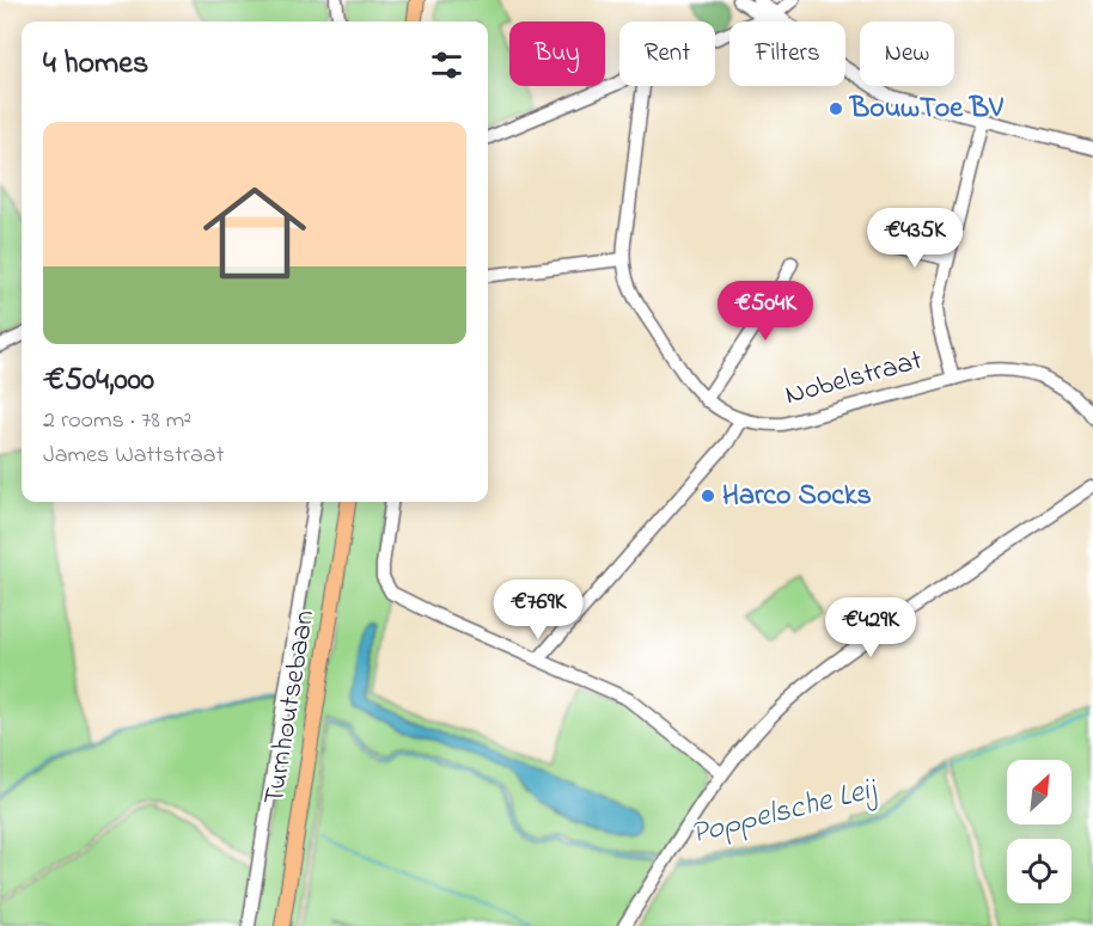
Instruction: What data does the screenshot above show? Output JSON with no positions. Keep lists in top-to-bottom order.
{
  "streets": {
    "main road": ["Turnhoutsebaan"],
    "street": ["Nobelstraat"]
  },
  "water": ["Poppelsche Leij"],
  "places": ["BouwToe BV", "Harco Socks"],
  "north": "top right",
  "page": {
    "chip": [
      "Buy",
      "Rent",
      "Filters",
      "New"
    ],
    "heading": "4 homes",
    "list": [
      {
        "name": "€504,000",
        "note": "2 rooms · 78 m² · James Wattstraat"
      }
    ],
    "price": [
      "€435K",
      "€504K",
      "€769K",
      "€429K"
    ]
  }
}
